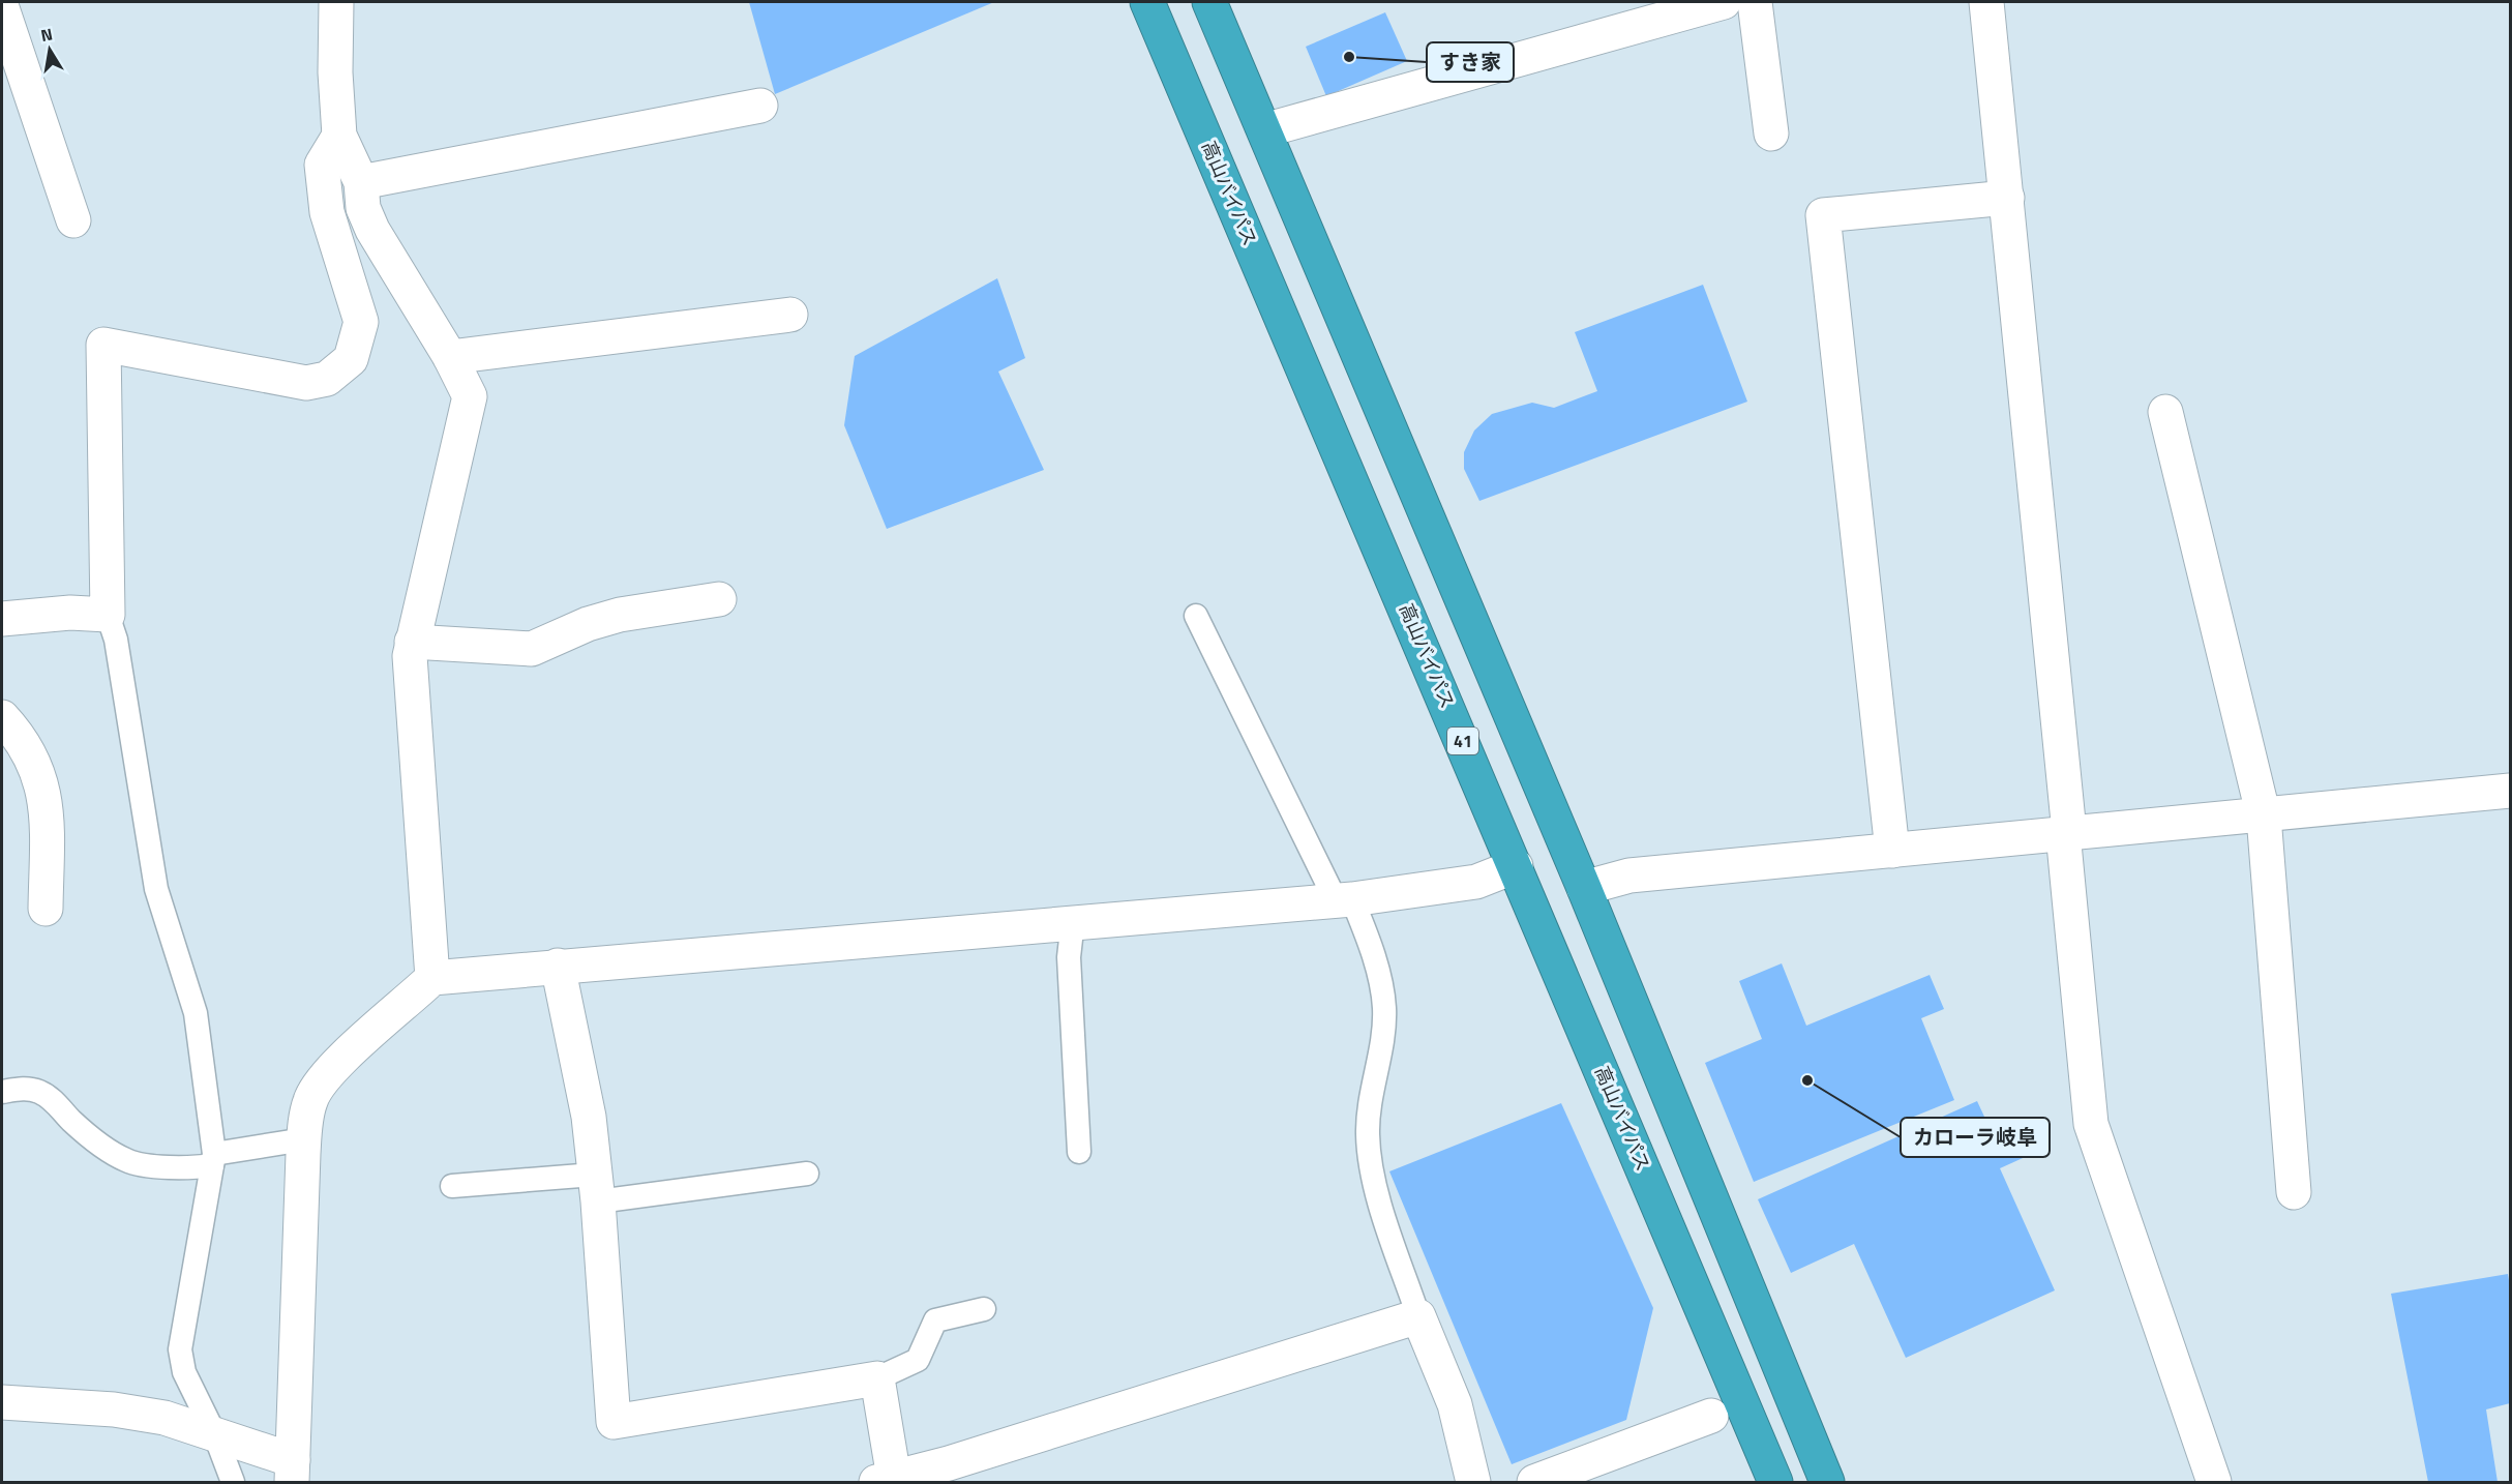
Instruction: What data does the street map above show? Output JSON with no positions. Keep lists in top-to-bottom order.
{
  "streets": {
    "highway": ["高山バイパス", "41"]
  },
  "places": ["すき家", "カローラ岐阜"],
  "north": "top"
}
